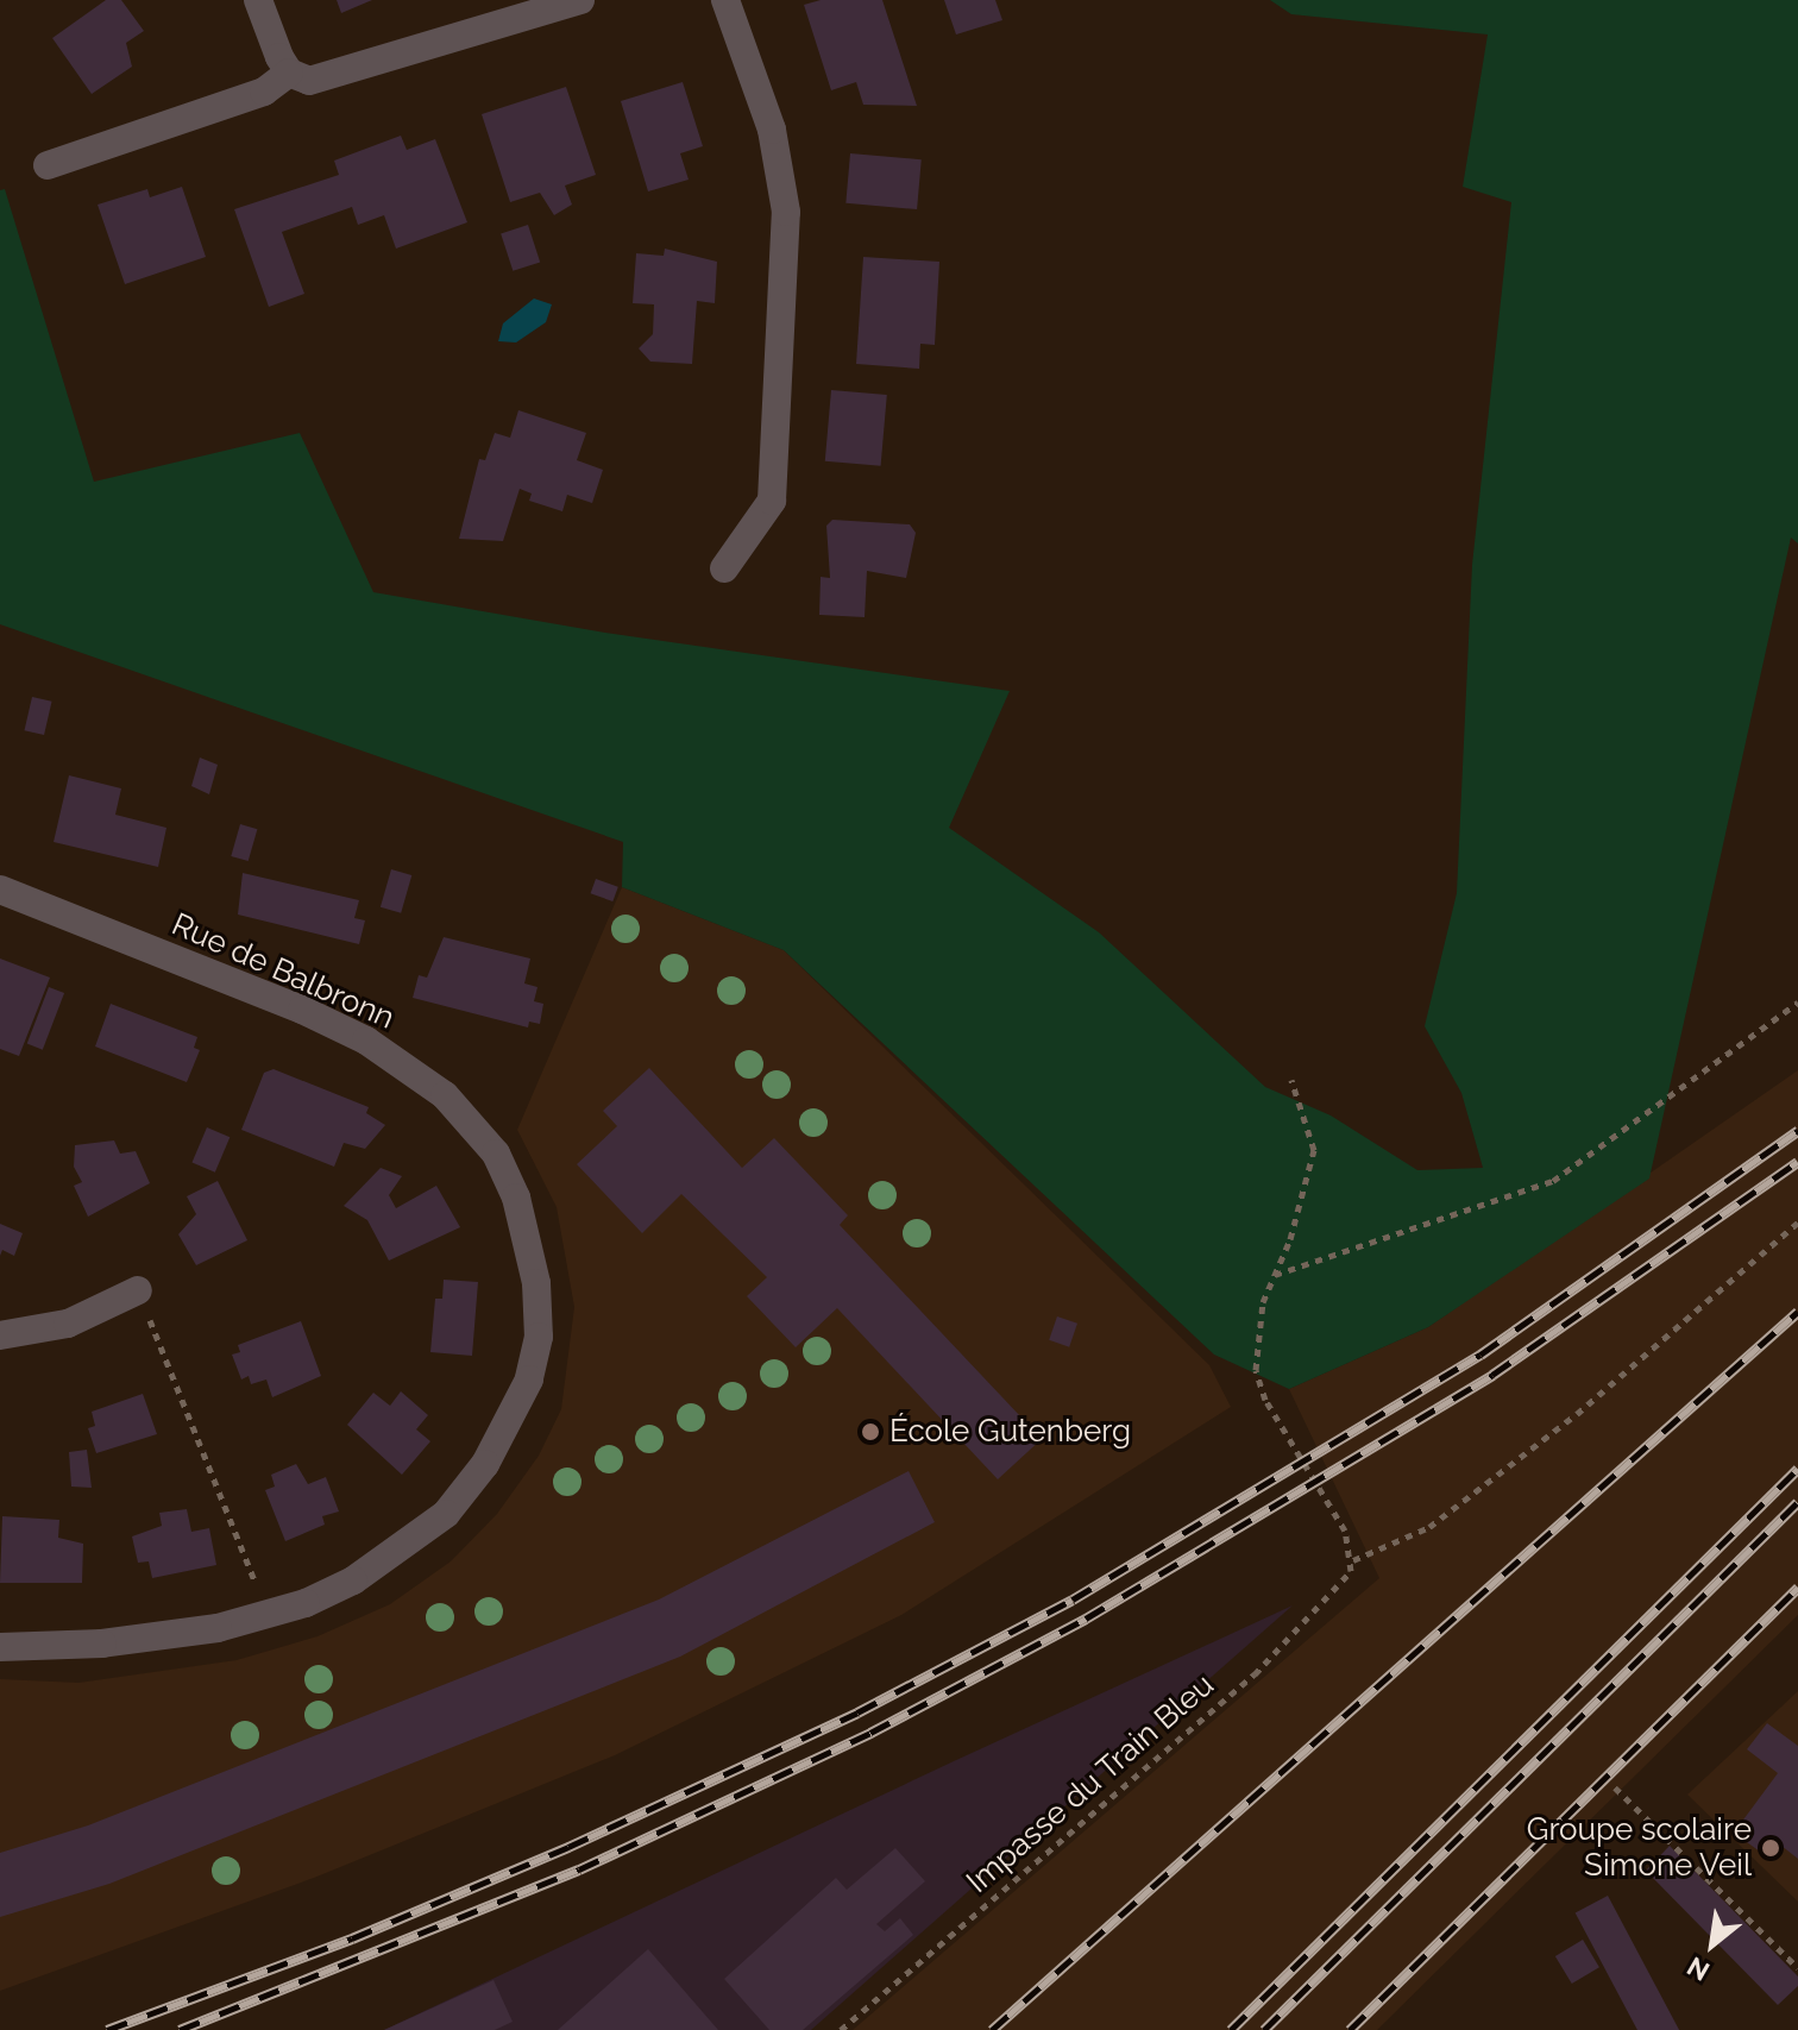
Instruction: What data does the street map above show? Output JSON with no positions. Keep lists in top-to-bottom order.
{
  "streets": {
    "street": ["Rue de Balbronn"],
    "path": ["Impasse du Train Bleu"]
  },
  "places": ["École Gutenberg", "Groupe scolaire Simone Veil"],
  "north": "bottom left"
}
